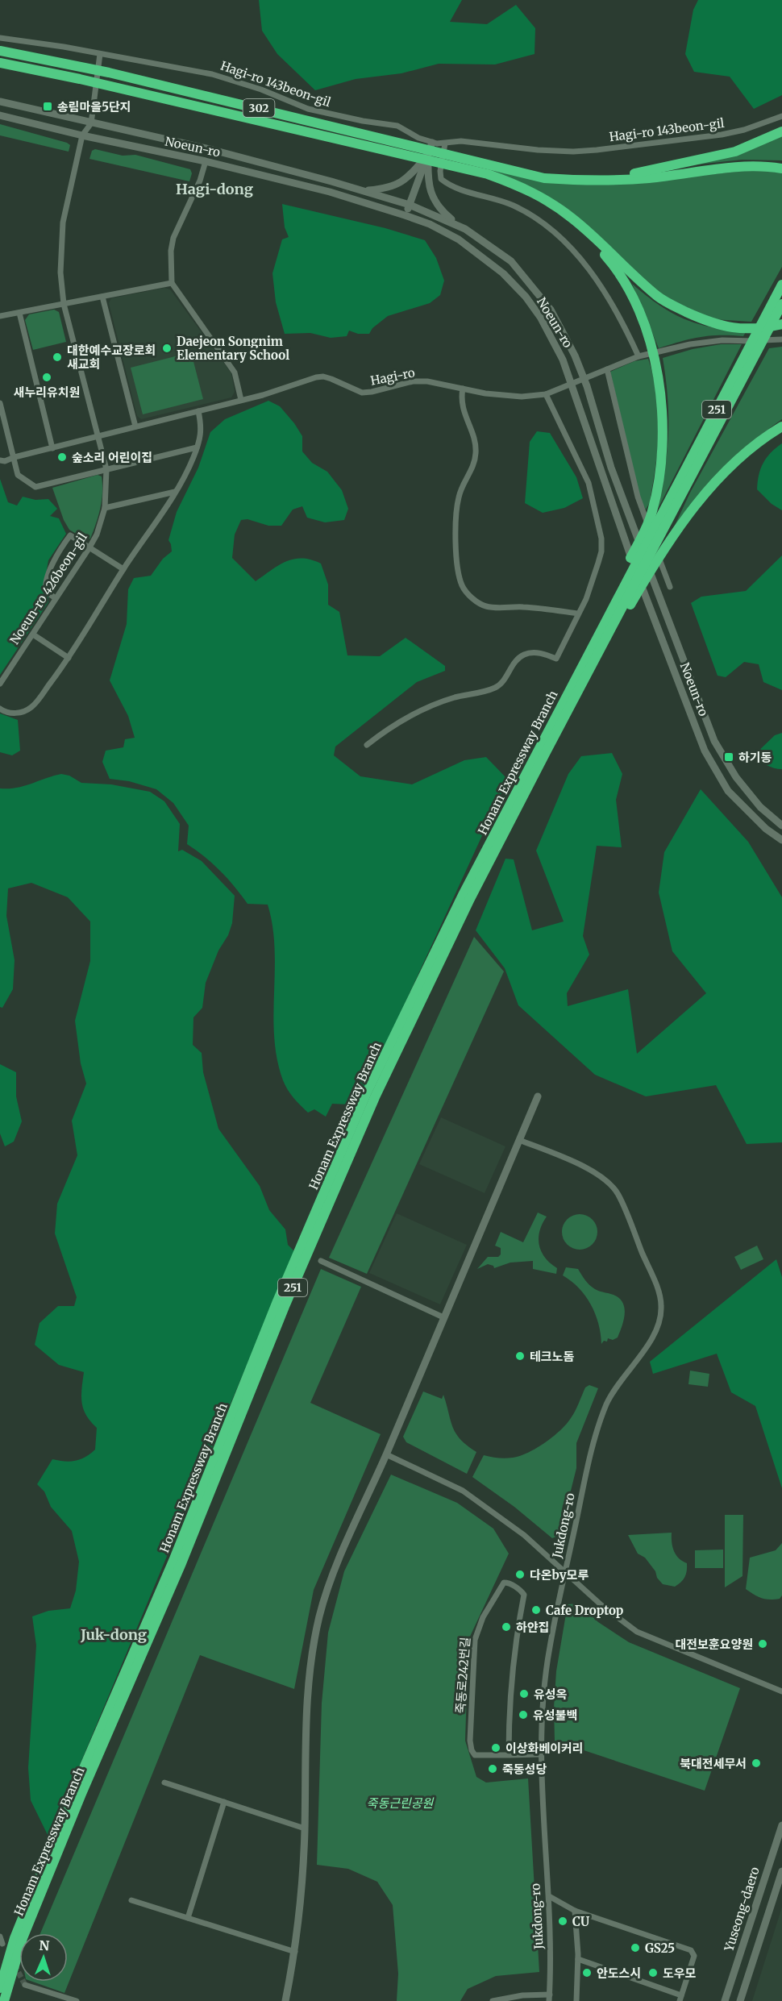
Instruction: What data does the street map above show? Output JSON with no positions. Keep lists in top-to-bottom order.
{
  "streets": {
    "highway": ["302", "251", "Honam Expressway Branch"],
    "street": [
      "Hagi-ro 143beon-gil",
      "Noeun-ro",
      "Hagi-ro",
      "Noeun-ro 426beon-gil",
      "Jukdong-ro",
      "죽동로242번길",
      "Yuseong-daero"
    ]
  },
  "crossings": [
    ["Noeun-ro", "Noeun-ro 426beon-gil"],
    ["Hagi-ro", "Noeun-ro 426beon-gil"],
    ["Jukdong-ro", "죽동로242번길"]
  ],
  "districts": ["Hagi-dong", "Juk-dong"],
  "parks": ["죽동근린공원"],
  "places": {
    "transit": ["송림마을5단지", "하기동"],
    "other": [
      "Daejeon Songnim Elementary School",
      "대한예수교장로회 새교회",
      "새누리유치원",
      "숲소리 어린이집",
      "테크노돔",
      "다온by모루",
      "Cafe Droptop",
      "하얀집",
      "대전보훈요양원",
      "유성옥",
      "유성불백",
      "이상화베이커리",
      "북대전세무서",
      "죽동성당",
      "CU",
      "GS25",
      "안도스시",
      "도우모"
    ]
  },
  "north": "top"
}
